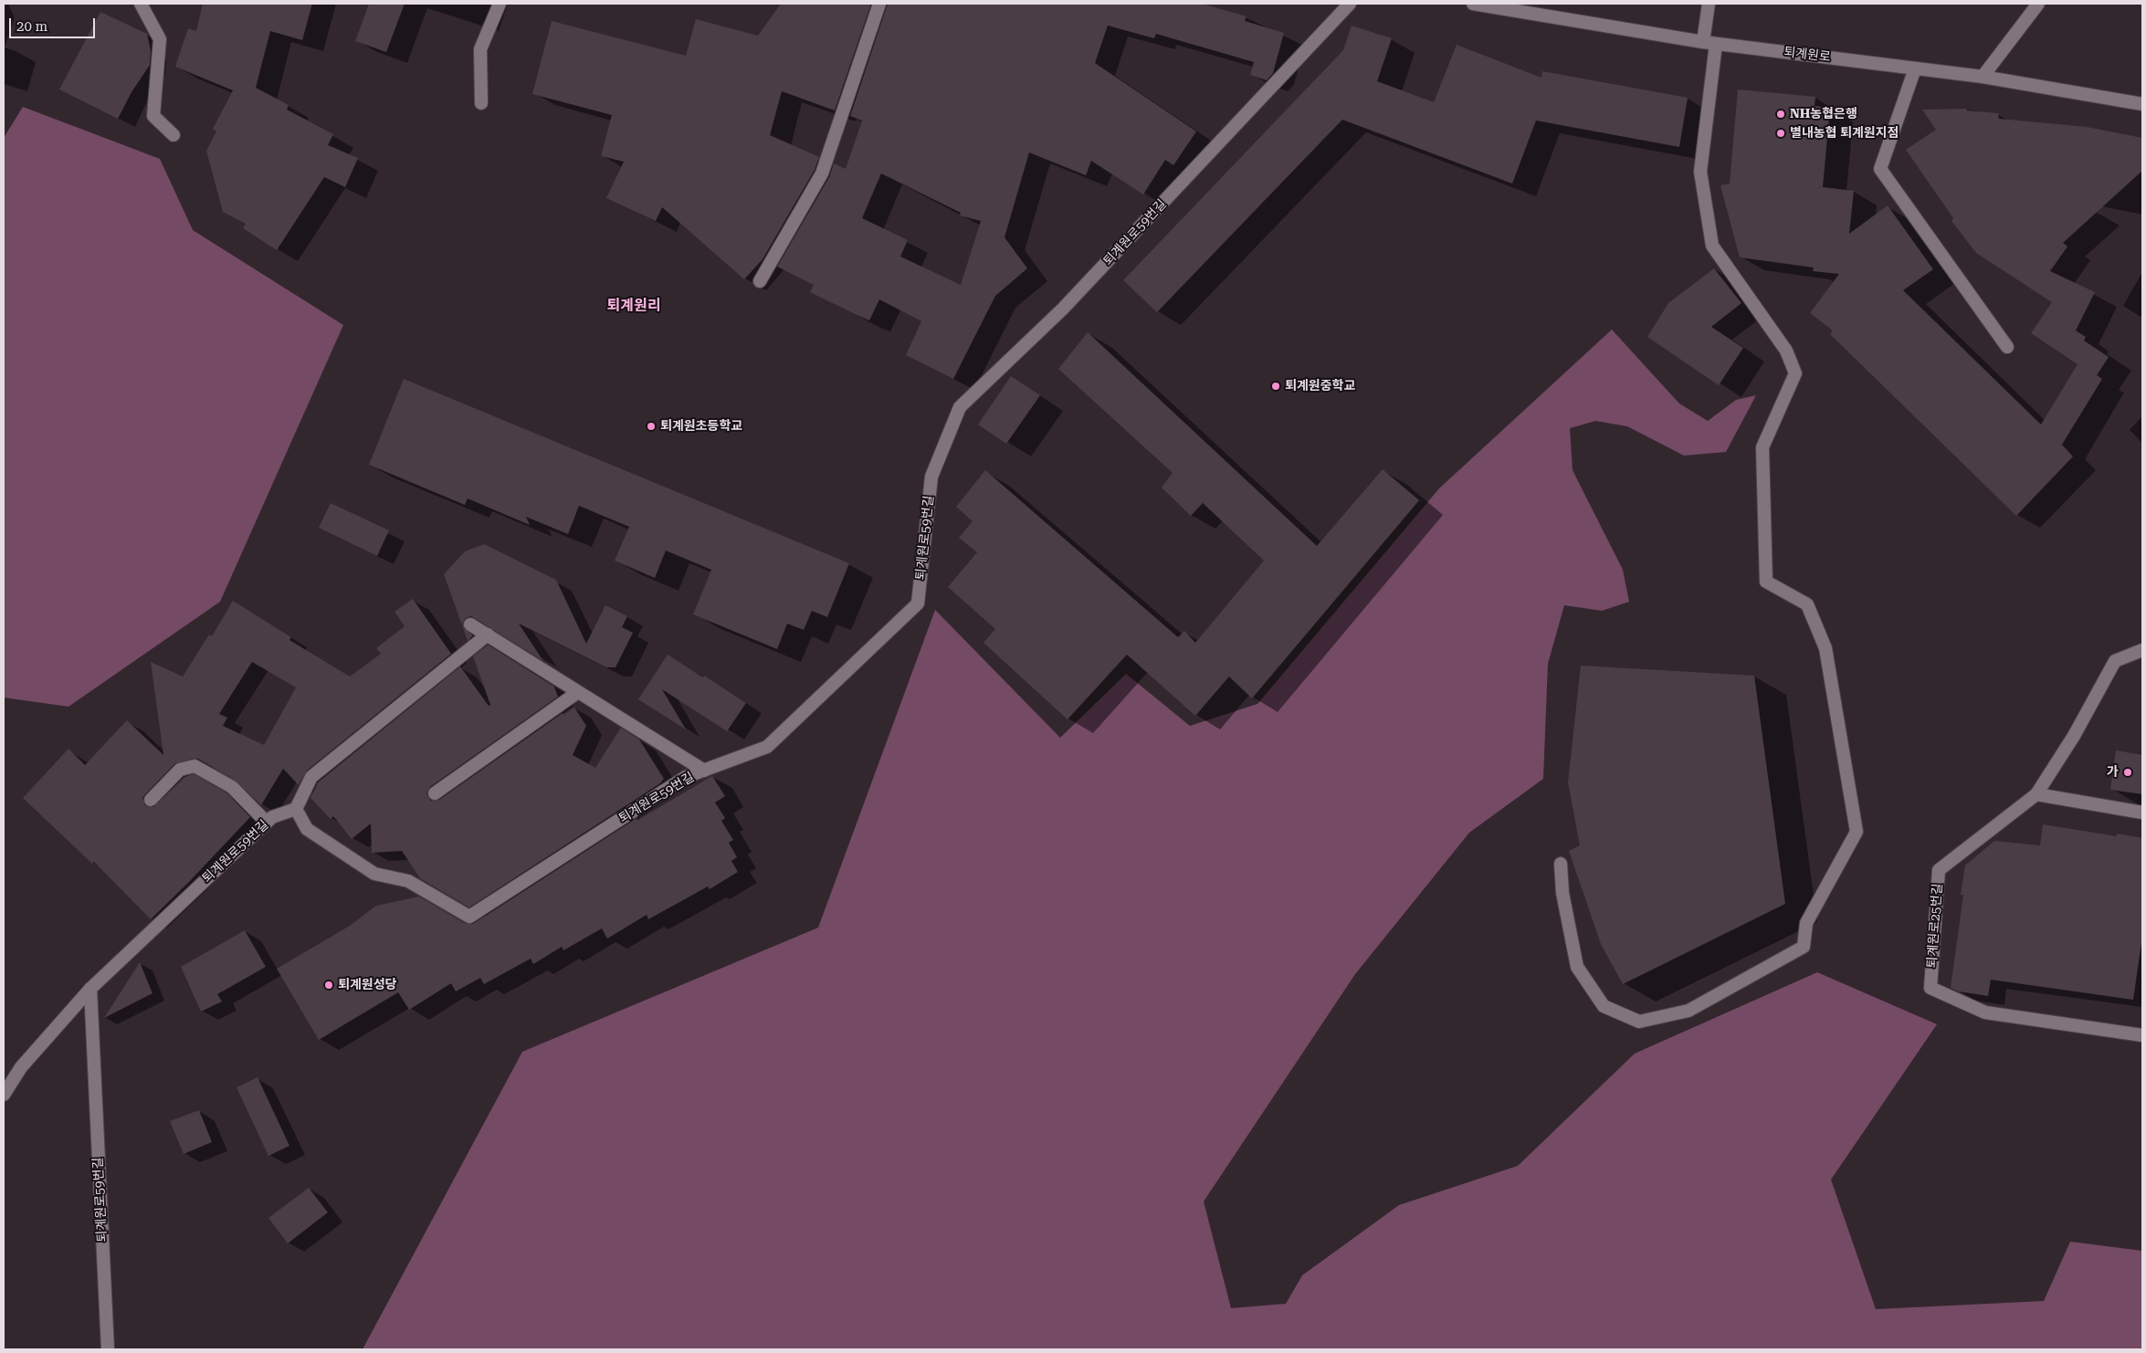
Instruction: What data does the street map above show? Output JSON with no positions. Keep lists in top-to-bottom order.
{
  "streets": {
    "street": ["퇴계원로", "퇴계원로59번길", "퇴계원로25번길"]
  },
  "districts": ["퇴계원리"],
  "places": [
    "NH농협은행",
    "별내농협 퇴계원지점",
    "퇴계원중학교",
    "퇴계원초등학교",
    "가",
    "퇴계원성당"
  ],
  "scale_bar": "20 m"
}
